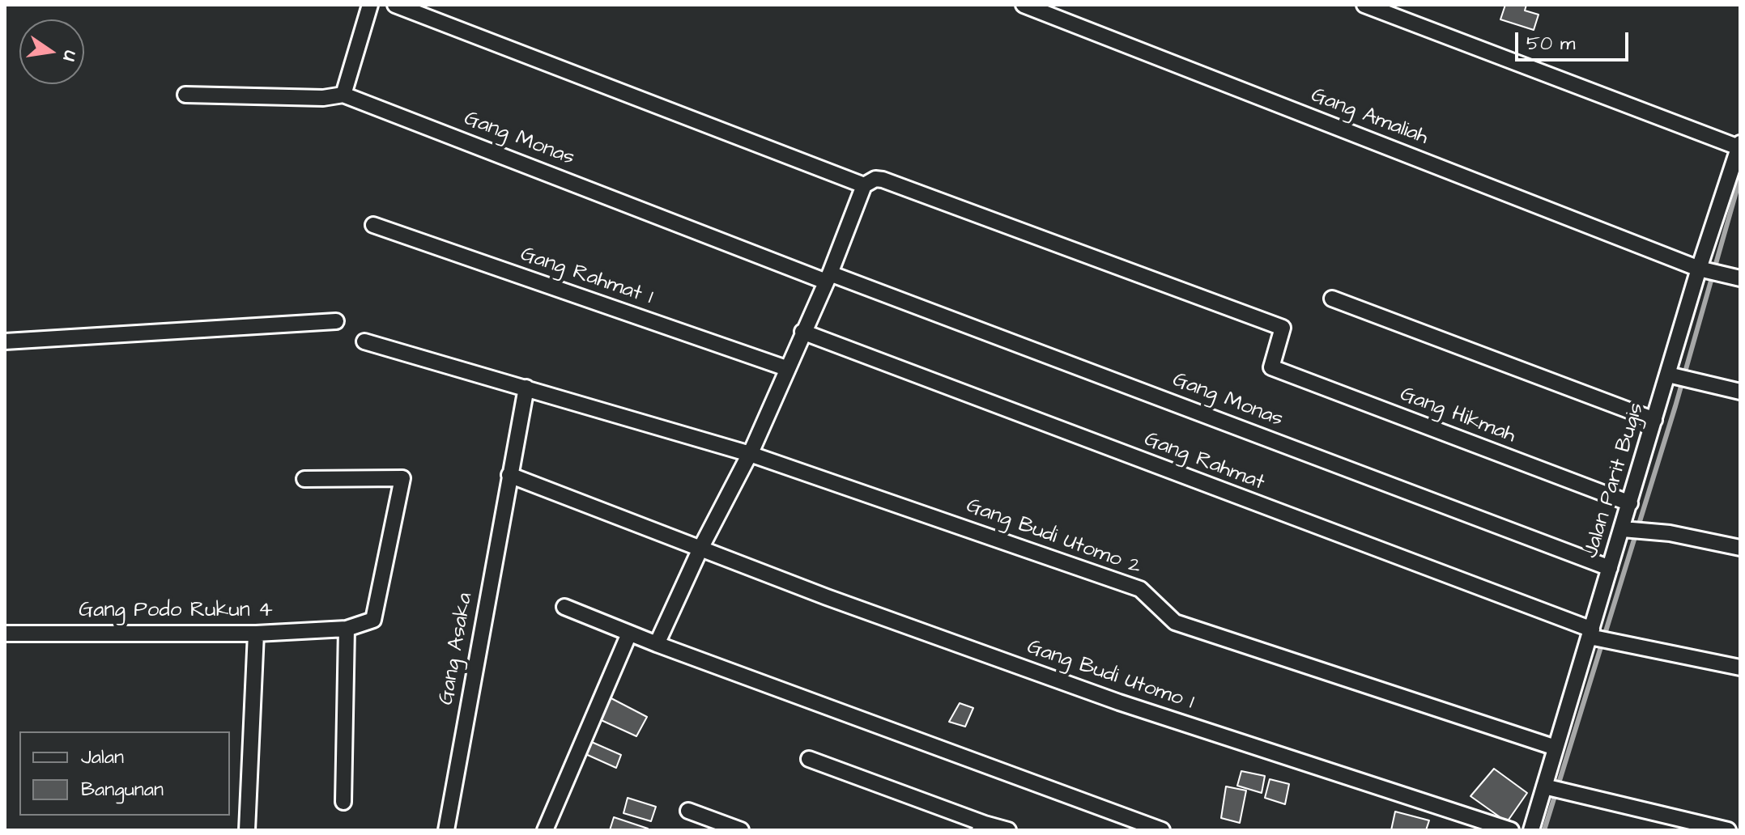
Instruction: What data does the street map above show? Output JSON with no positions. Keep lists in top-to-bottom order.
{
  "streets": {
    "street": [
      "Gang Amaliah",
      "Gang Monas",
      "Gang Rahmat 1",
      "Gang Hikmah",
      "Gang Rahmat",
      "Jalan Parit Bugis",
      "Gang Budi Utomo 2",
      "Gang Podo Rukun 4",
      "Gang Asaka",
      "Gang Budi Utomo 1"
    ]
  },
  "crossings": [
    ["Gang Amaliah", "Jalan Parit Bugis"],
    ["Gang Monas", "Jalan Parit Bugis"],
    ["Gang Hikmah", "Jalan Parit Bugis"],
    ["Gang Rahmat", "Jalan Parit Bugis"],
    ["Jalan Parit Bugis", "Gang Budi Utomo 2"],
    ["Gang Budi Utomo 2", "Gang Asaka"],
    ["Gang Asaka", "Gang Budi Utomo 1"]
  ],
  "legend": ["Jalan", "Bangunan"],
  "scale_bar": "50 m",
  "north": "right"
}
